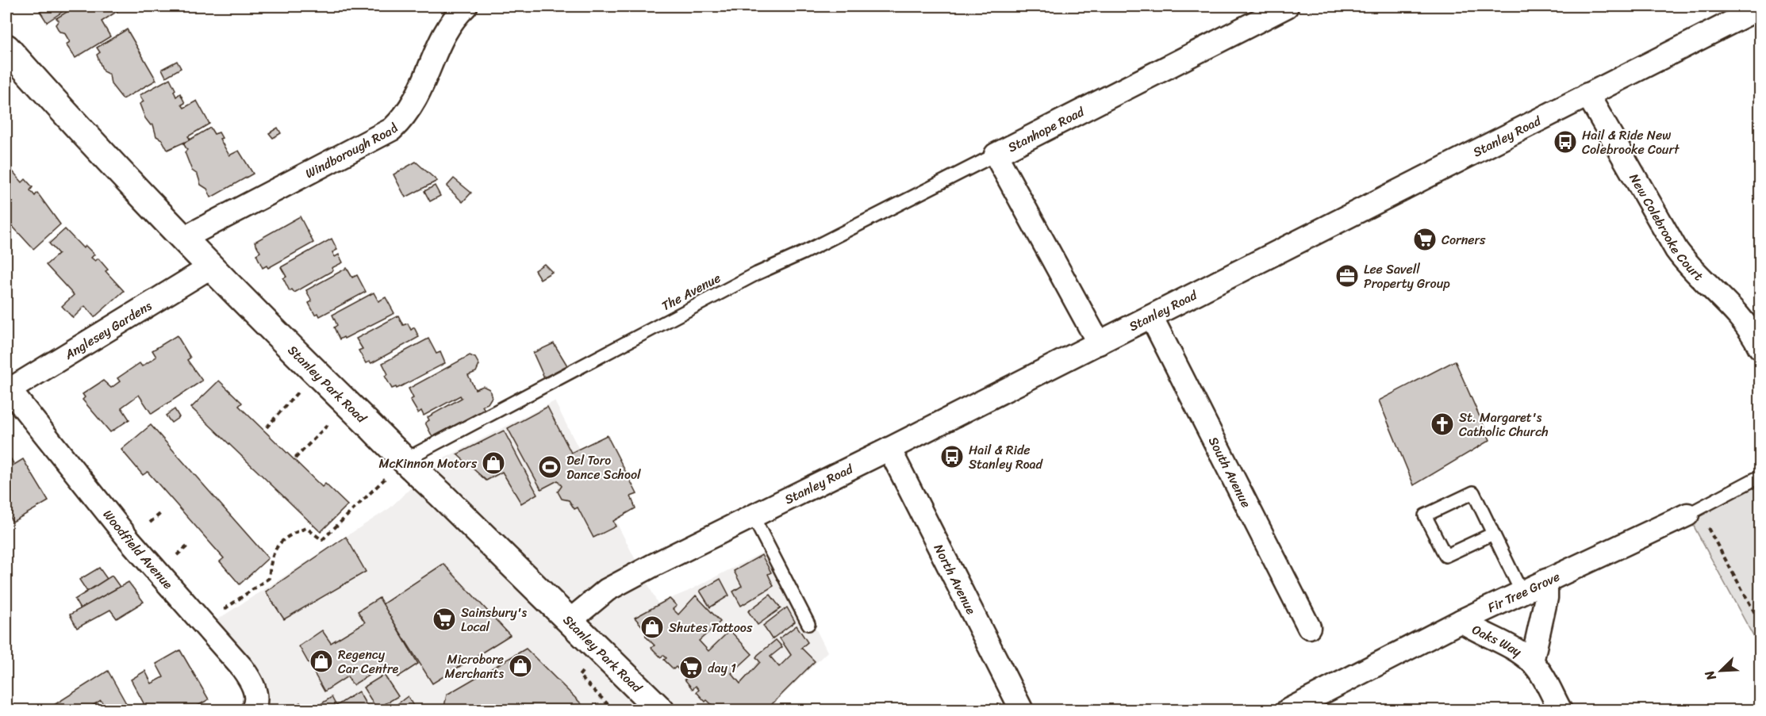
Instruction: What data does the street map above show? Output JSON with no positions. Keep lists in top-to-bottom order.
{
  "streets": {
    "street": [
      "Stanhope Road",
      "Stanley Road",
      "Windborough Road",
      "New Colebrooke Court",
      "Anglesey Gardens",
      "Stanley Park Road",
      "South Avenue",
      "Woodfield Avenue",
      "North Avenue",
      "Fir Tree Grove",
      "Oaks Way"
    ],
    "lane": ["The Avenue"]
  },
  "crossings": [
    ["Stanhope Road", "Stanley Road"],
    ["Stanhope Road", "The Avenue"],
    ["Stanley Road", "New Colebrooke Court"],
    ["Stanley Road", "Stanley Park Road"],
    ["Stanley Road", "South Avenue"],
    ["Stanley Road", "North Avenue"],
    ["Windborough Road", "Stanley Park Road"],
    ["The Avenue", "Stanley Park Road"],
    ["Anglesey Gardens", "Stanley Park Road"],
    ["Anglesey Gardens", "Woodfield Avenue"],
    ["Fir Tree Grove", "Oaks Way"]
  ],
  "places": {
    "bus stop": ["Hail & Ride New Colebrooke Court", "Hail & Ride Stanley Road"],
    "supermarket": ["Corners", "Sainsbury's Local", "day 1"],
    "office": ["Lee Savell Property Group"],
    "church": ["St. Margaret's Catholic Church"],
    "shop": [
      "McKinnon Motors",
      "Shutes Tattoos",
      "Regency Car Centre",
      "Microbore Merchants"
    ],
    "sports": ["Del Toro Dance School"]
  },
  "north": "bottom left"
}
